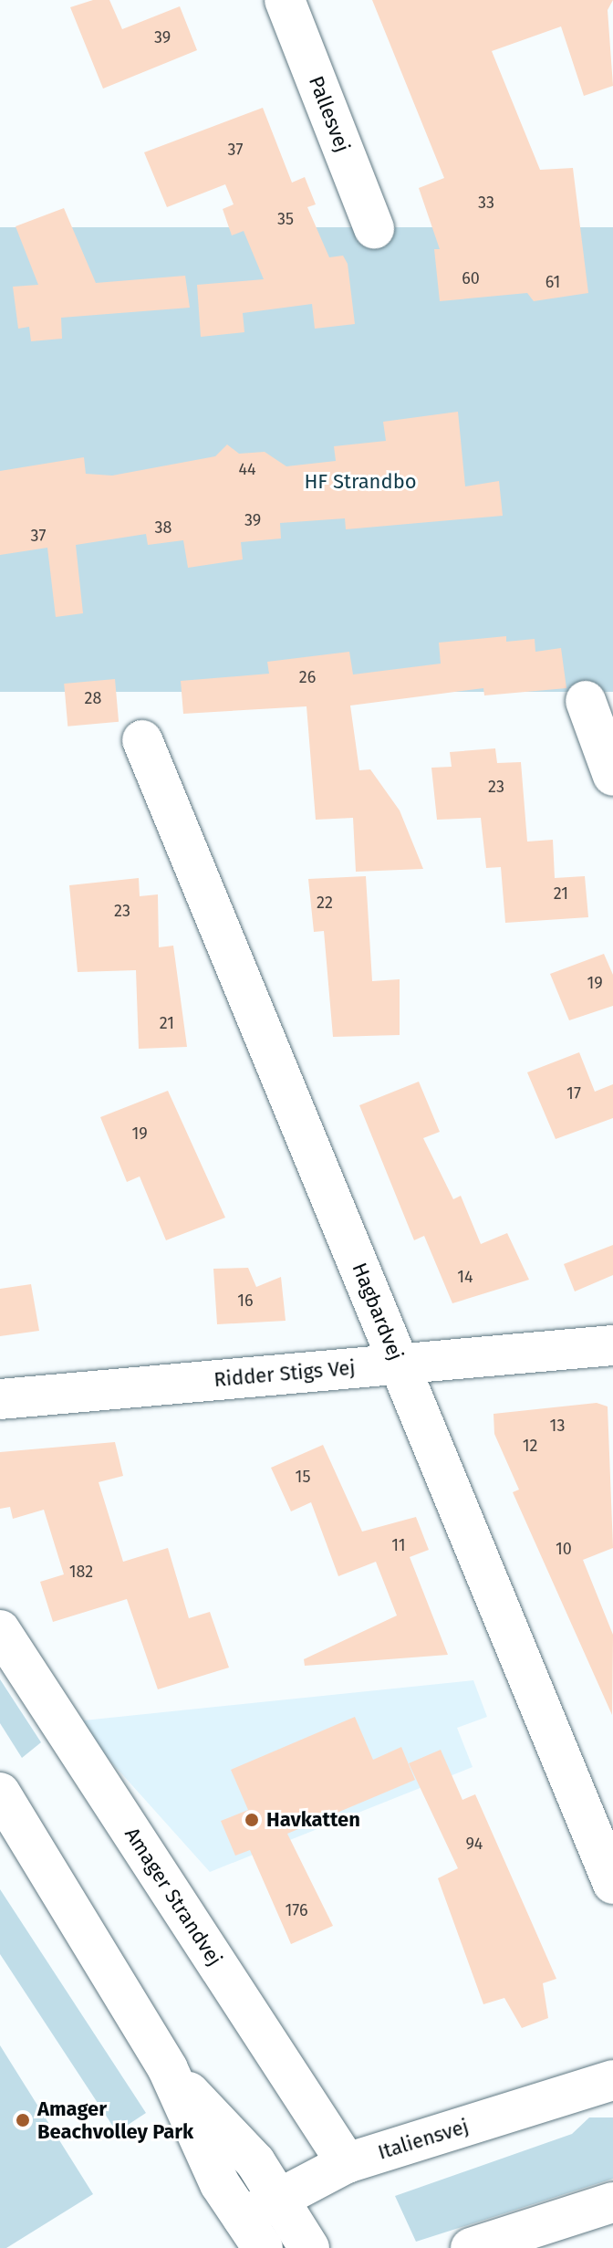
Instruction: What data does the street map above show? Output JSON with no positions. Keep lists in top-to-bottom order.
{
  "streets": {
    "street": [
      "Pallesvej",
      "Hagbardvej",
      "Ridder Stigs Vej",
      "Amager Strandvej",
      "Italiensvej"
    ]
  },
  "crossings": [
    ["Hagbardvej", "Ridder Stigs Vej"],
    ["Amager Strandvej", "Italiensvej"]
  ],
  "parks": ["HF Strandbo"],
  "places": ["Havkatten", "Amager Beachvolley Park"],
  "house_numbers": [
    "39",
    "37",
    "33",
    "35",
    "60",
    "61",
    "44",
    "39",
    "38",
    "37",
    "26",
    "28",
    "23",
    "21",
    "22",
    "23",
    "19",
    "21",
    "17",
    "19",
    "14",
    "16",
    "13",
    "12",
    "15",
    "11",
    "10",
    "182",
    "94",
    "176"
  ]
}
